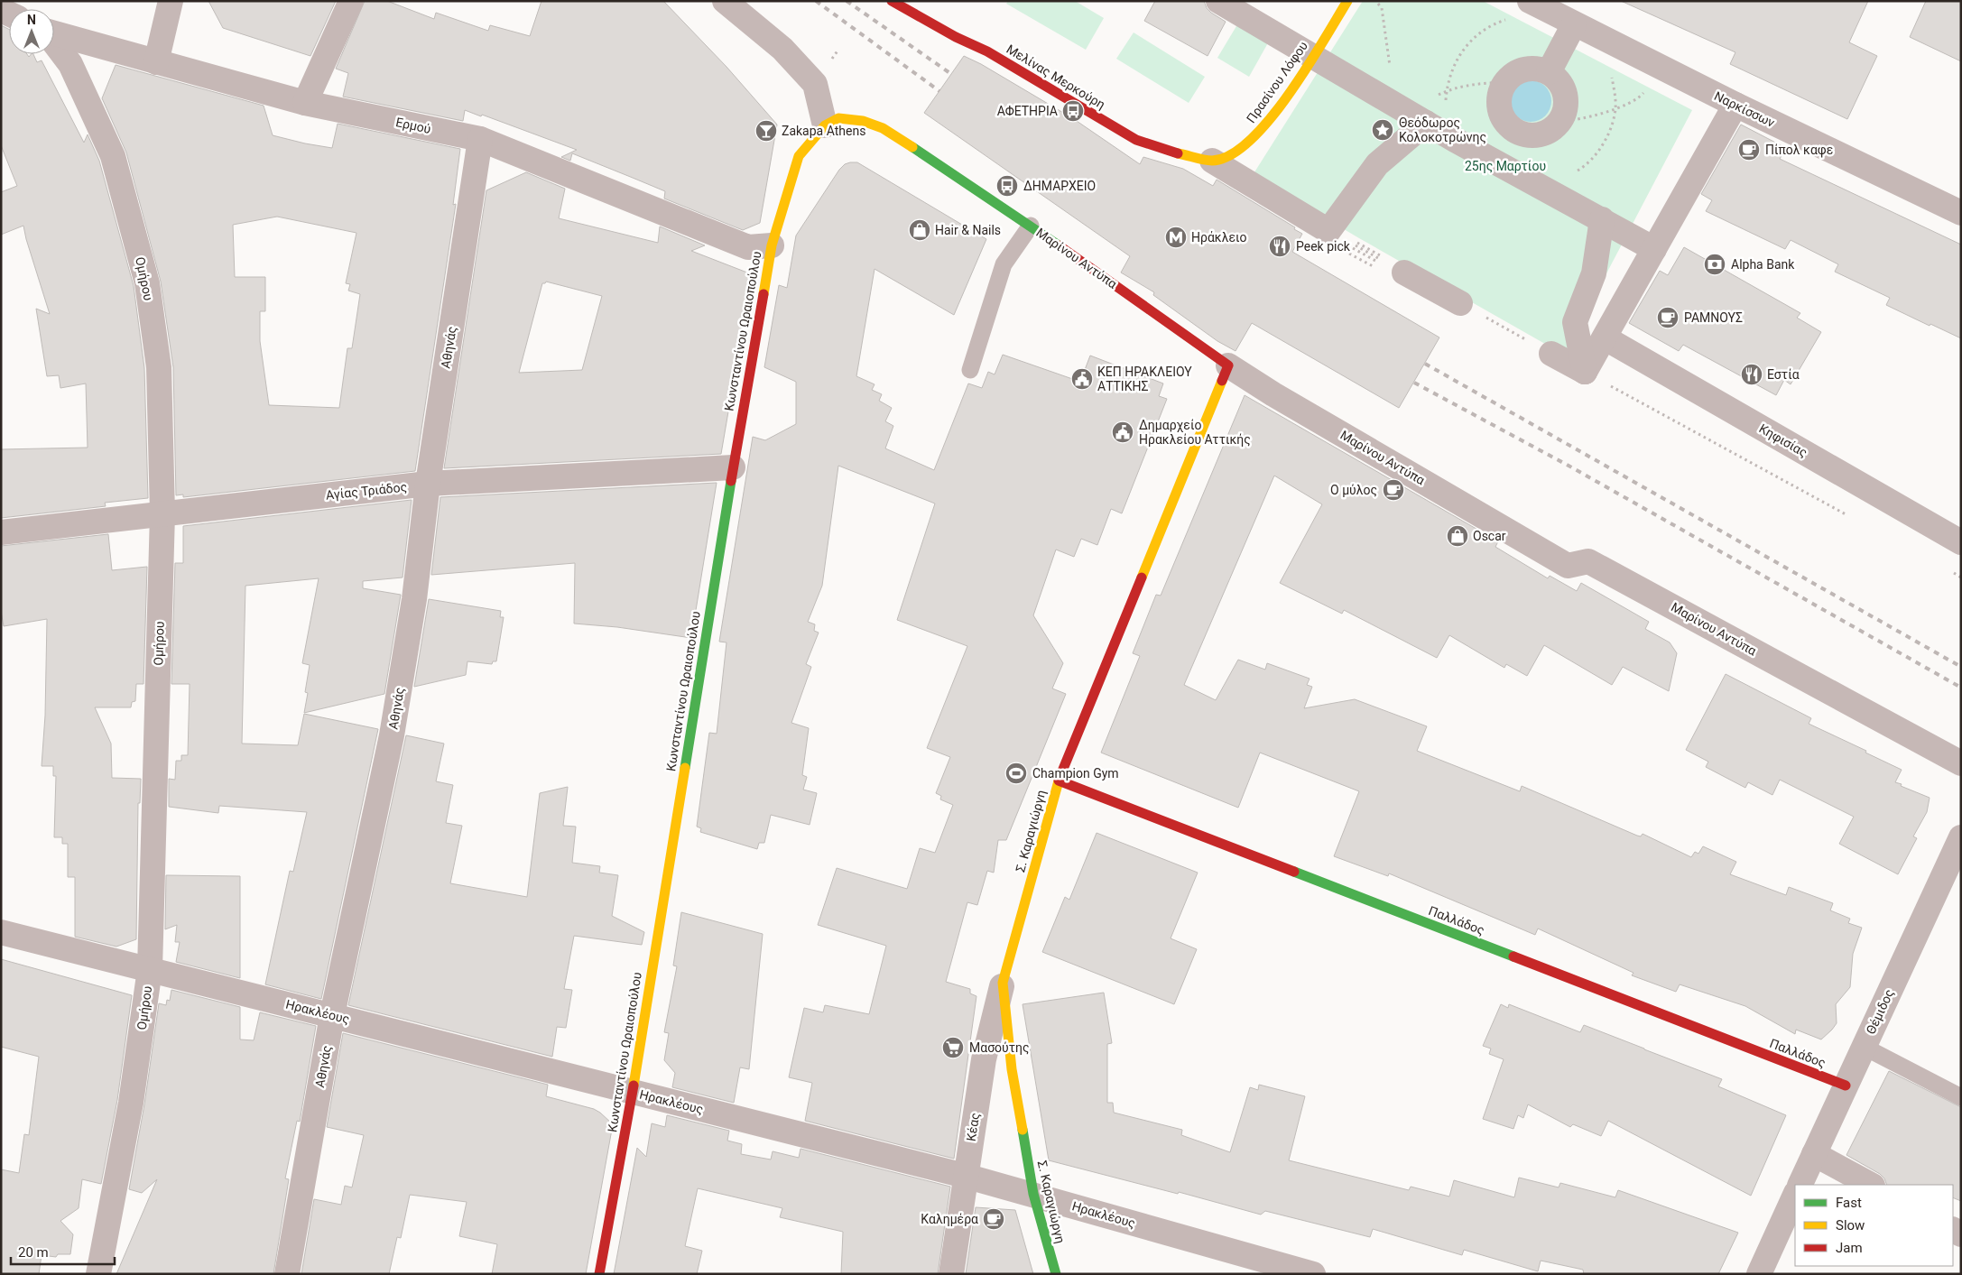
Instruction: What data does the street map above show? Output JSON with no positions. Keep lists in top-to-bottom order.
{
  "streets": {
    "street": [
      "Μελίνας Μερκούρη",
      "Πρασίνου Λόφου",
      "Ναρκίσσων",
      "Ερμού",
      "Μαρίνου Αντύπα",
      "Ομήρου",
      "Κωνσταντίνου Ωραιοπούλου",
      "Αθηνάς",
      "Κηφισίας",
      "Αγίας Τριάδος",
      "Σ. Καραγιώργη",
      "Παλλάδος",
      "Ηρακλέους",
      "Θέμιδος",
      "Κέας"
    ]
  },
  "crossings": [
    ["Μελίνας Μερκούρη", "Πρασίνου Λόφου"],
    ["Ερμού", "Κωνσταντίνου Ωραιοπούλου"],
    ["Ερμού", "Αθηνάς"],
    ["Μαρίνου Αντύπα", "Κωνσταντίνου Ωραιοπούλου"],
    ["Μαρίνου Αντύπα", "Σ. Καραγιώργη"],
    ["Ομήρου", "Αγίας Τριάδος"],
    ["Ομήρου", "Ηρακλέους"],
    ["Κωνσταντίνου Ωραιοπούλου", "Αγίας Τριάδος"],
    ["Κωνσταντίνου Ωραιοπούλου", "Ηρακλέους"],
    ["Αθηνάς", "Αγίας Τριάδος"],
    ["Αθηνάς", "Ηρακλέους"],
    ["Σ. Καραγιώργη", "Παλλάδος"],
    ["Σ. Καραγιώργη", "Ηρακλέους"],
    ["Σ. Καραγιώργη", "Κέας"],
    ["Παλλάδος", "Θέμιδος"],
    ["Ηρακλέους", "Κέας"]
  ],
  "parks": ["25ης Μαρτίου"],
  "places": {
    "bus stop": ["ΑΦΕΤΗΡΙΑ", "ΔΗΜΑΡΧΕΙΟ"],
    "place": ["Θεόδωρος Κολοκοτρώνης"],
    "bar": ["Zakapa Athens"],
    "cafe": [
      "Πίπολ καφε",
      "ΡΑΜΝΟΥΣ",
      "Ο μύλος",
      "Καλημέρα"
    ],
    "shop": ["Hair & Nails", "Oscar"],
    "metro station": ["Ηράκλειο"],
    "restaurant": ["Peek pick", "Εστία"],
    "bank": ["Alpha Bank"],
    "public building": ["ΚΕΠ ΗΡΑΚΛΕΙΟΥ ΑΤΤΙΚΗΣ", "Δημαρχείο Ηρακλείου Αττικής"],
    "sports": ["Champion Gym"],
    "supermarket": ["Μασούτης"]
  },
  "legend": ["Fast", "Slow", "Jam"],
  "scale_bar": "20 m",
  "north": "top"
}
